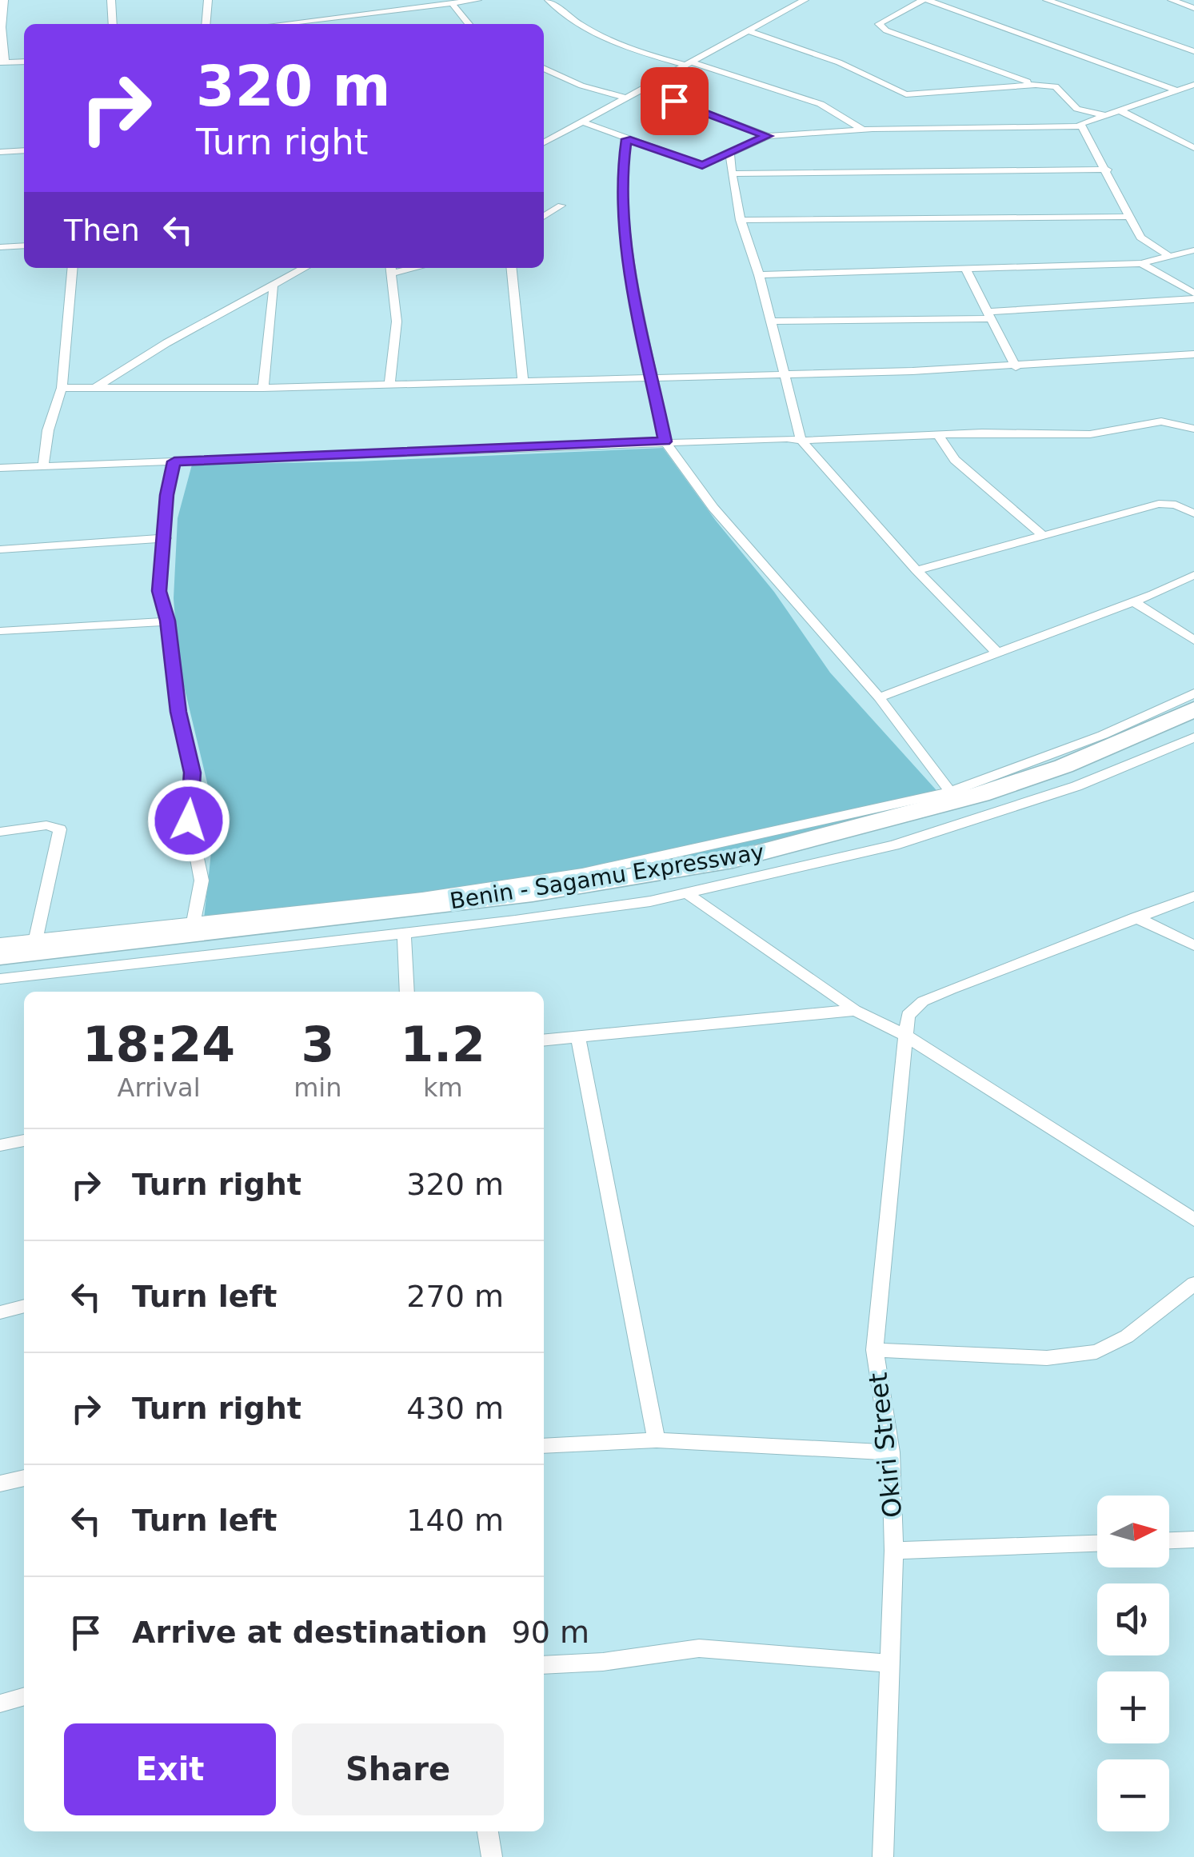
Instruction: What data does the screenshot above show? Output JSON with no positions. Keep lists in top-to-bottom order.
{
  "streets": {
    "highway": ["Benin - Sagamu Expressway"],
    "street": ["Okiri Street"]
  },
  "north": "right",
  "page": {
    "turn": ["320 m", "Turn right"],
    "then": "Then",
    "eta": [
      "18:24",
      "Arrival",
      "3",
      "min",
      "1.2",
      "km"
    ],
    "list": [
      {
        "name": "Turn right",
        "value": "320 m"
      },
      {
        "name": "Turn left",
        "value": "270 m"
      },
      {
        "name": "Turn right",
        "value": "430 m"
      },
      {
        "name": "Turn left",
        "value": "140 m"
      },
      {
        "name": "Arrive at destination",
        "value": "90 m"
      }
    ],
    "map_buttons": ["+", "−"],
    "buttons": ["Exit", "Share"]
  }
}
